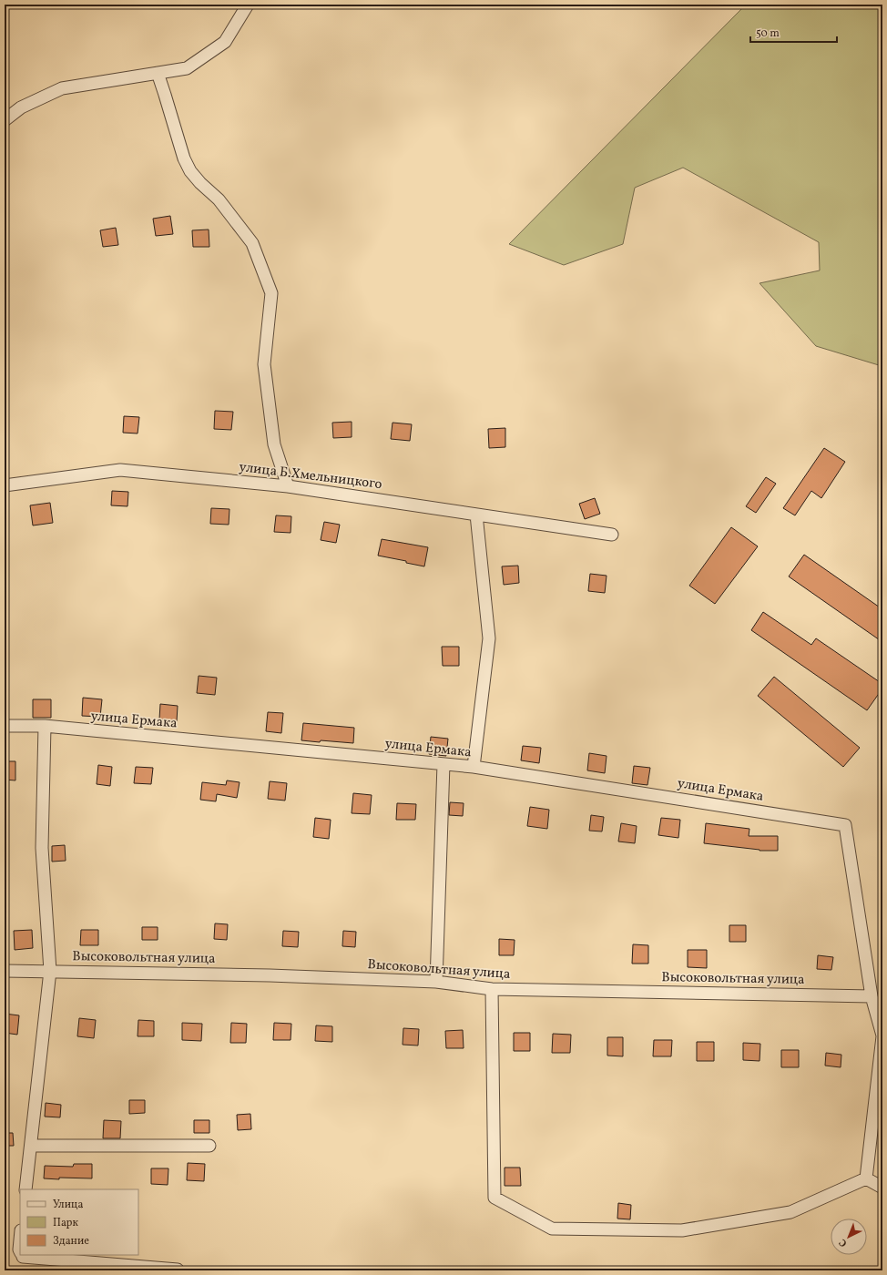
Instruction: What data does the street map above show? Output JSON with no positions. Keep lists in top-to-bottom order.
{
  "streets": {
    "street": ["улица Б.Хмельницкого", "улица Ермака", "Высоковольтная улица"]
  },
  "crossings": [
    ["улица Ермака", "Высоковольтная улица"]
  ],
  "legend": ["Улица", "Парк", "Здание"],
  "scale_bar": "50 m",
  "north": "bottom left"
}
